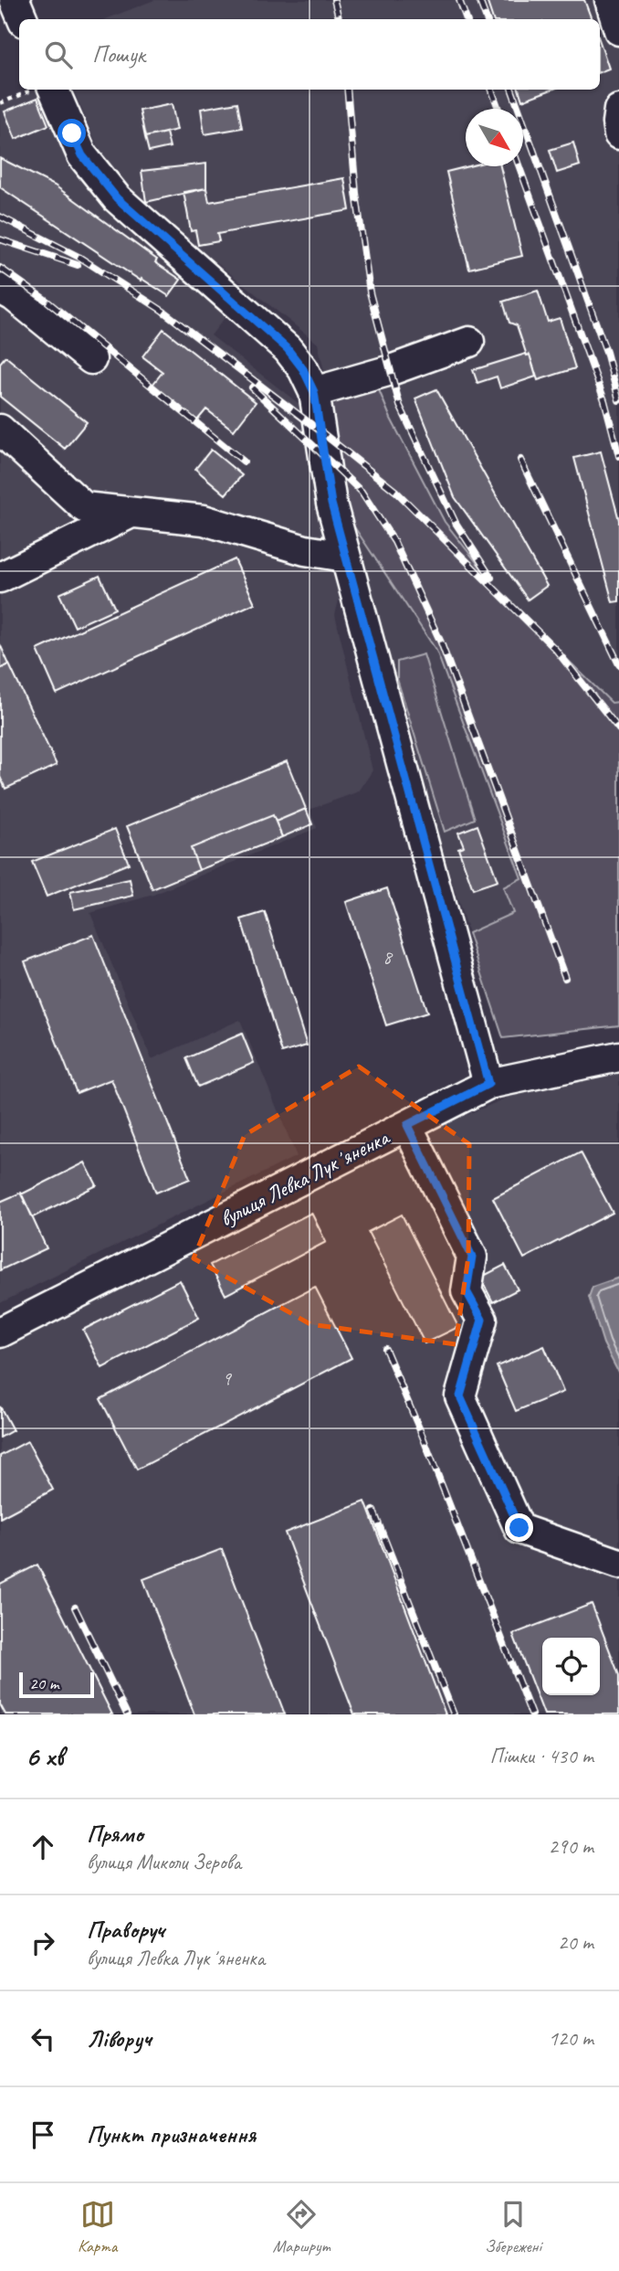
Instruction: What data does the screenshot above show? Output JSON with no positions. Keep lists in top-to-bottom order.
{
  "streets": {
    "street": ["вулиця Левка Лукʼяненка"]
  },
  "house_numbers": ["8", "9"],
  "scale_bar": "20 m",
  "north": "bottom right",
  "page": {
    "search": "Пошук",
    "scale": "20 m",
    "heading": ["6 хв", "Пішки · 430 m"],
    "list": [
      ["Прямо", "вулиця Миколи Зерова", "290 m"],
      ["Праворуч", "вулиця Левка Лукʼяненка", "20 m"],
      ["Ліворуч", "120 m"],
      "Пункт призначення"
    ],
    "nav": ["Карта", "Маршрут", "Збережені"]
  }
}
